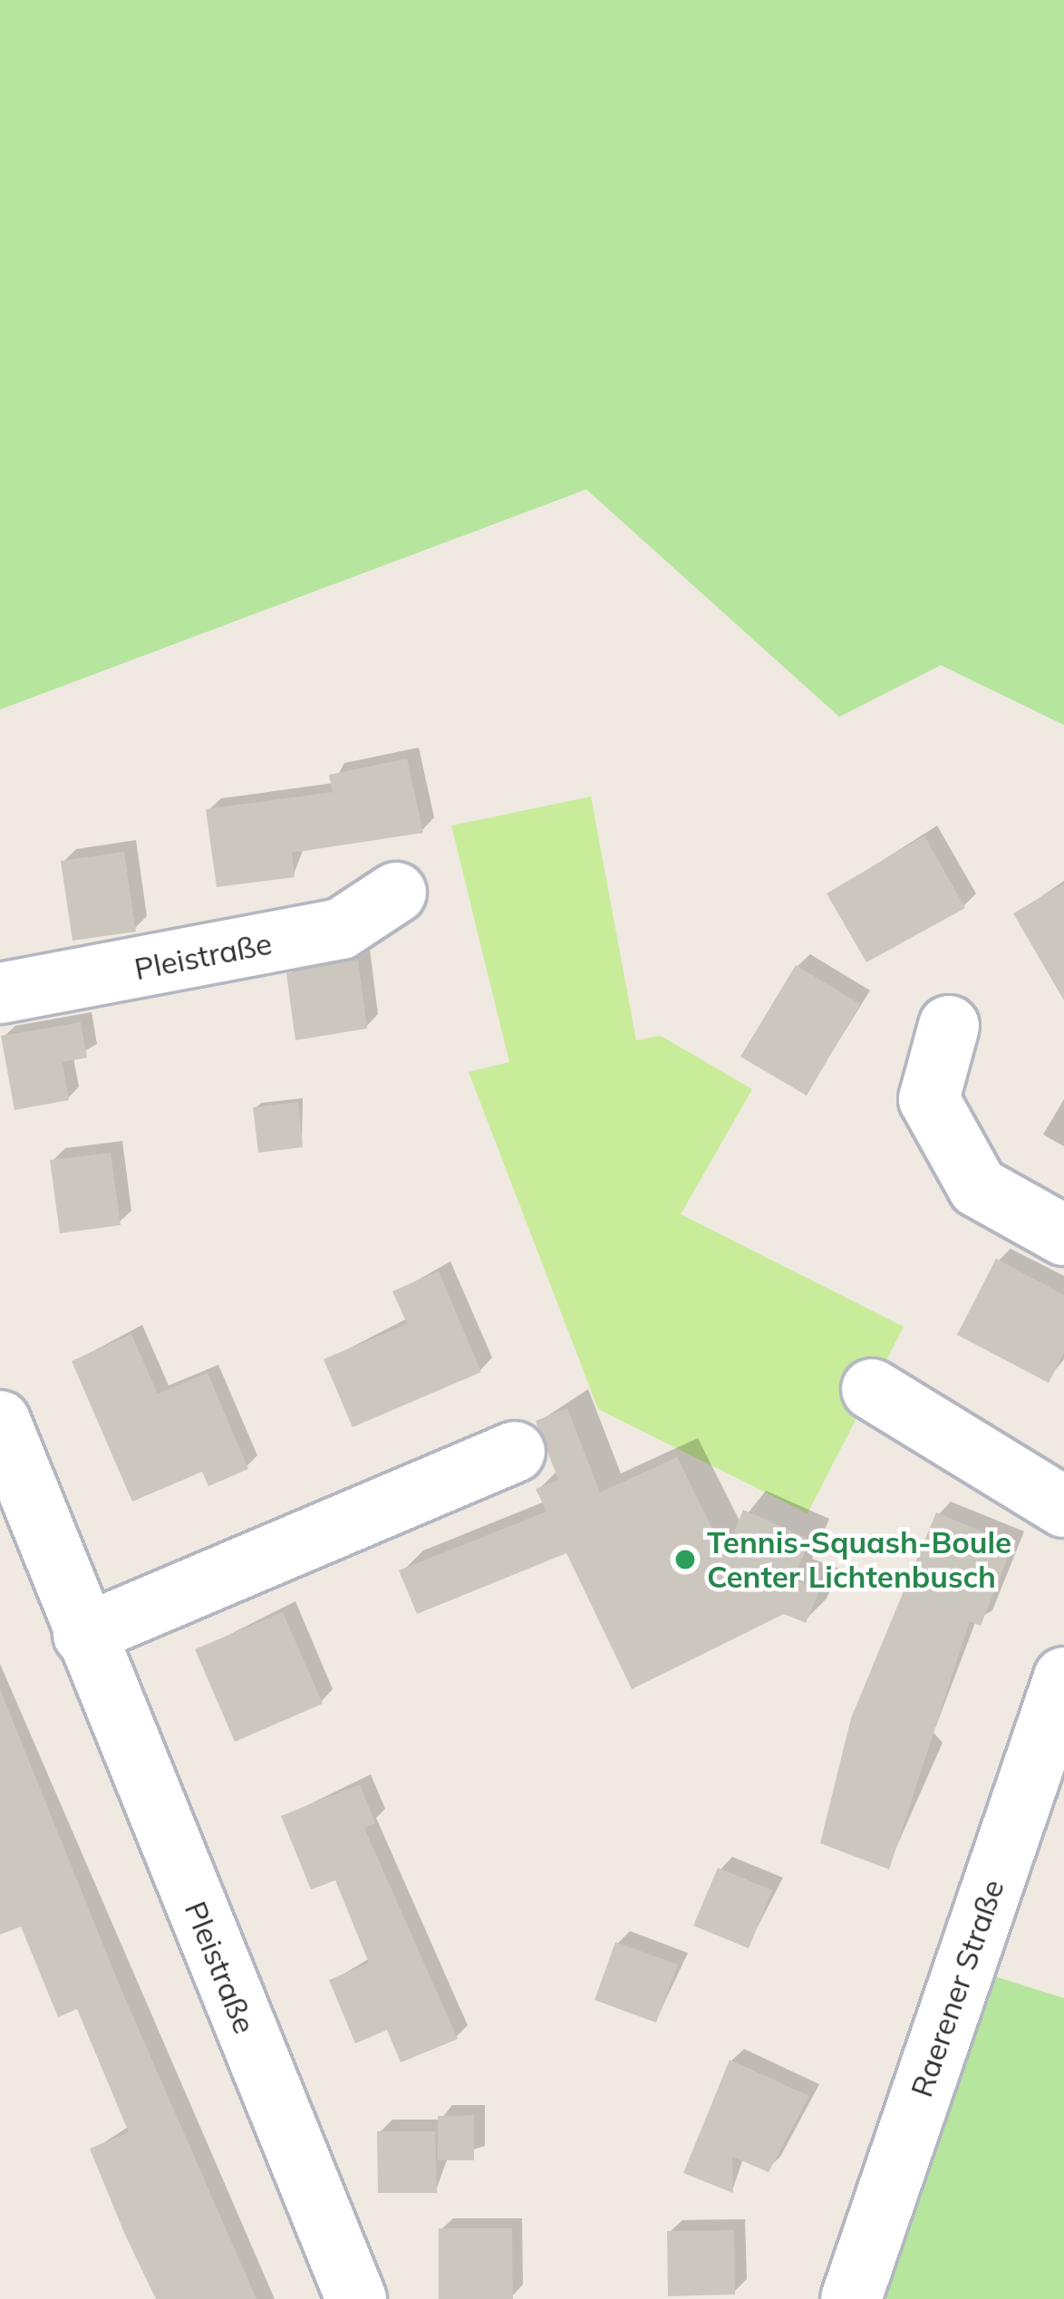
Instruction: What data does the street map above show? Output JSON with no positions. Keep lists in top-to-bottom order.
{
  "streets": {
    "street": ["Pleistraße", "Raerener Straße"]
  },
  "places": ["Tennis-Squash-Boule Center Lichtenbusch"]
}
